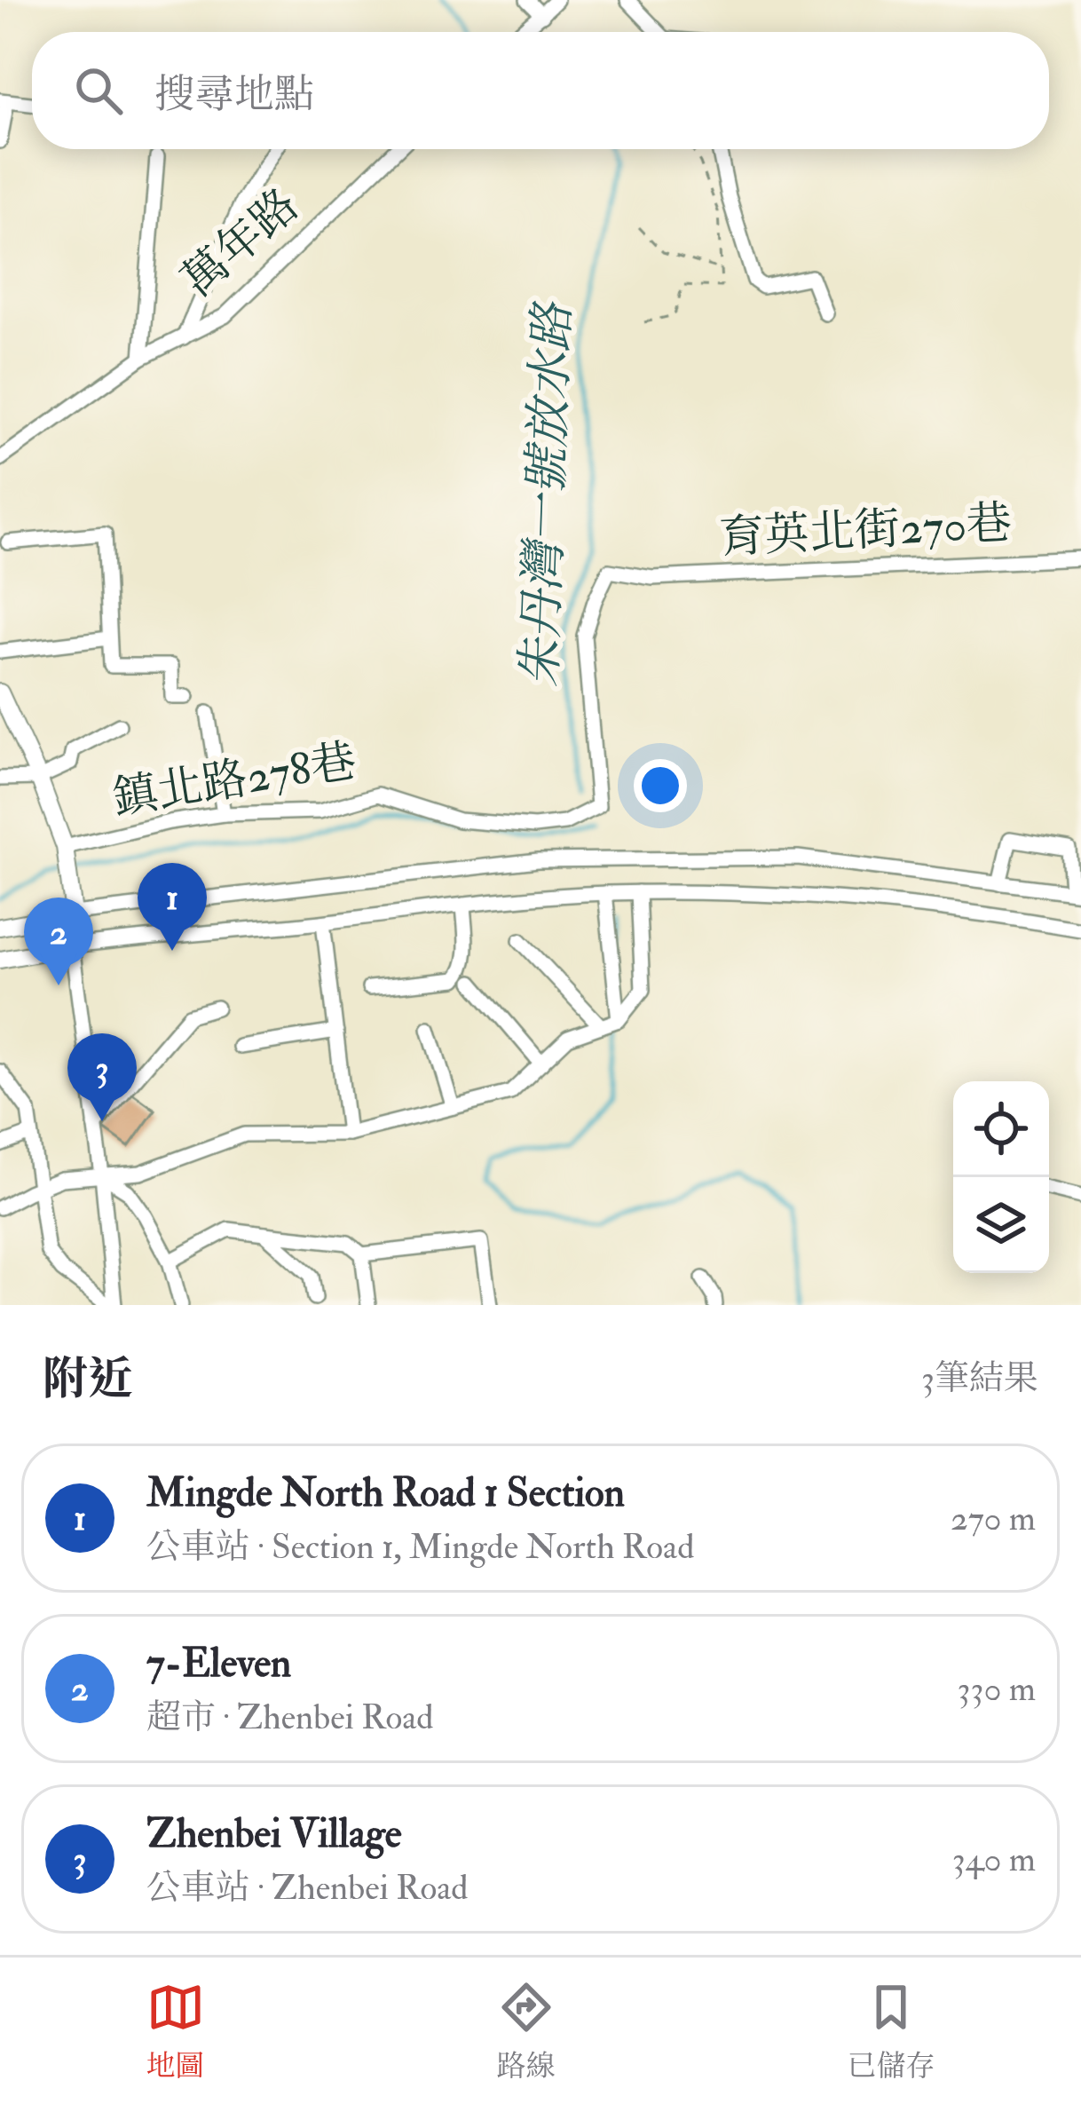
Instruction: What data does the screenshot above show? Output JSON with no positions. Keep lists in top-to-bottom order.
{
  "streets": {
    "street": ["萬年路", "育英北街270巷", "鎮北路278巷"]
  },
  "crossings": [
    ["育英北街270巷", "鎮北路278巷"]
  ],
  "water": ["朱丹灣一號放水路"],
  "page": {
    "search": "搜尋地點",
    "pins": ["1", "2", "3"],
    "heading": ["附近", "3筆結果"],
    "list": [
      {
        "mark": "1",
        "name": "Mingde North Road 1 Section",
        "note": "公車站 · Section 1, Mingde North Road",
        "value": "270 m"
      },
      {
        "mark": "2",
        "name": "7-Eleven",
        "note": "超市 · Zhenbei Road",
        "value": "330 m"
      },
      {
        "mark": "3",
        "name": "Zhenbei Village",
        "note": "公車站 · Zhenbei Road",
        "value": "340 m"
      }
    ],
    "nav": ["地圖", "路線", "已儲存"]
  }
}
